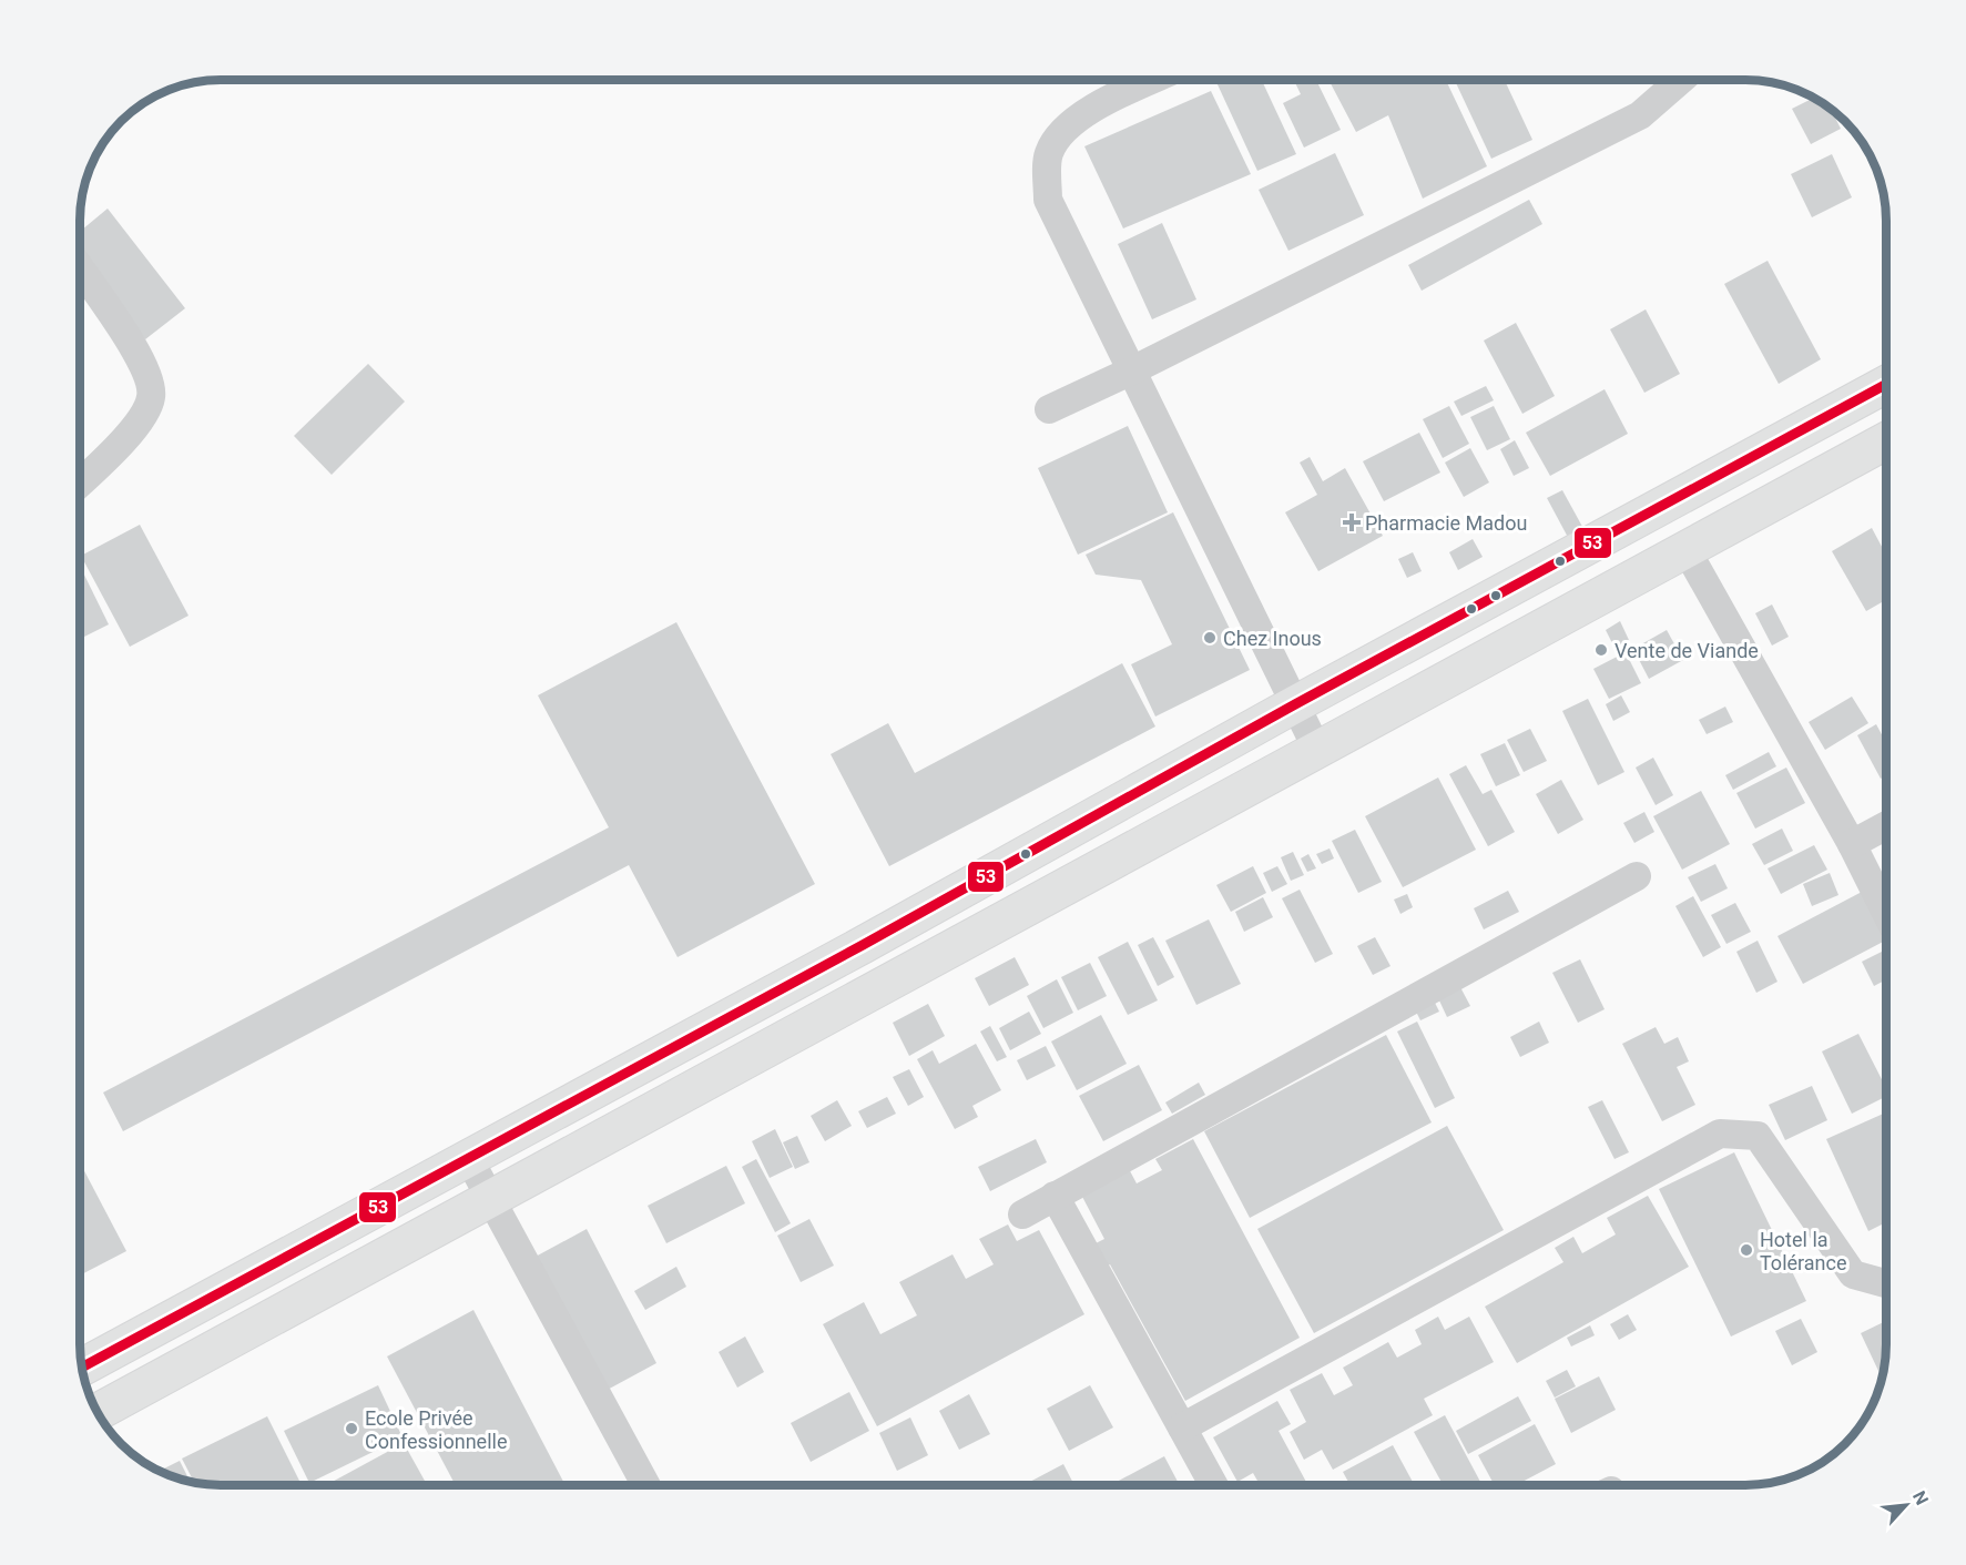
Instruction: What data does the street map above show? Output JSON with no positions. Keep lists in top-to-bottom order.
{
  "places": {
    "health": ["Pharmacie Madou"],
    "other": [
      "Chez Inous",
      "Vente de Viande",
      "Hotel la Tolérance",
      "Ecole Privée Confessionnelle"
    ]
  },
  "lines": ["transit line 53"],
  "north": "top right"
}
